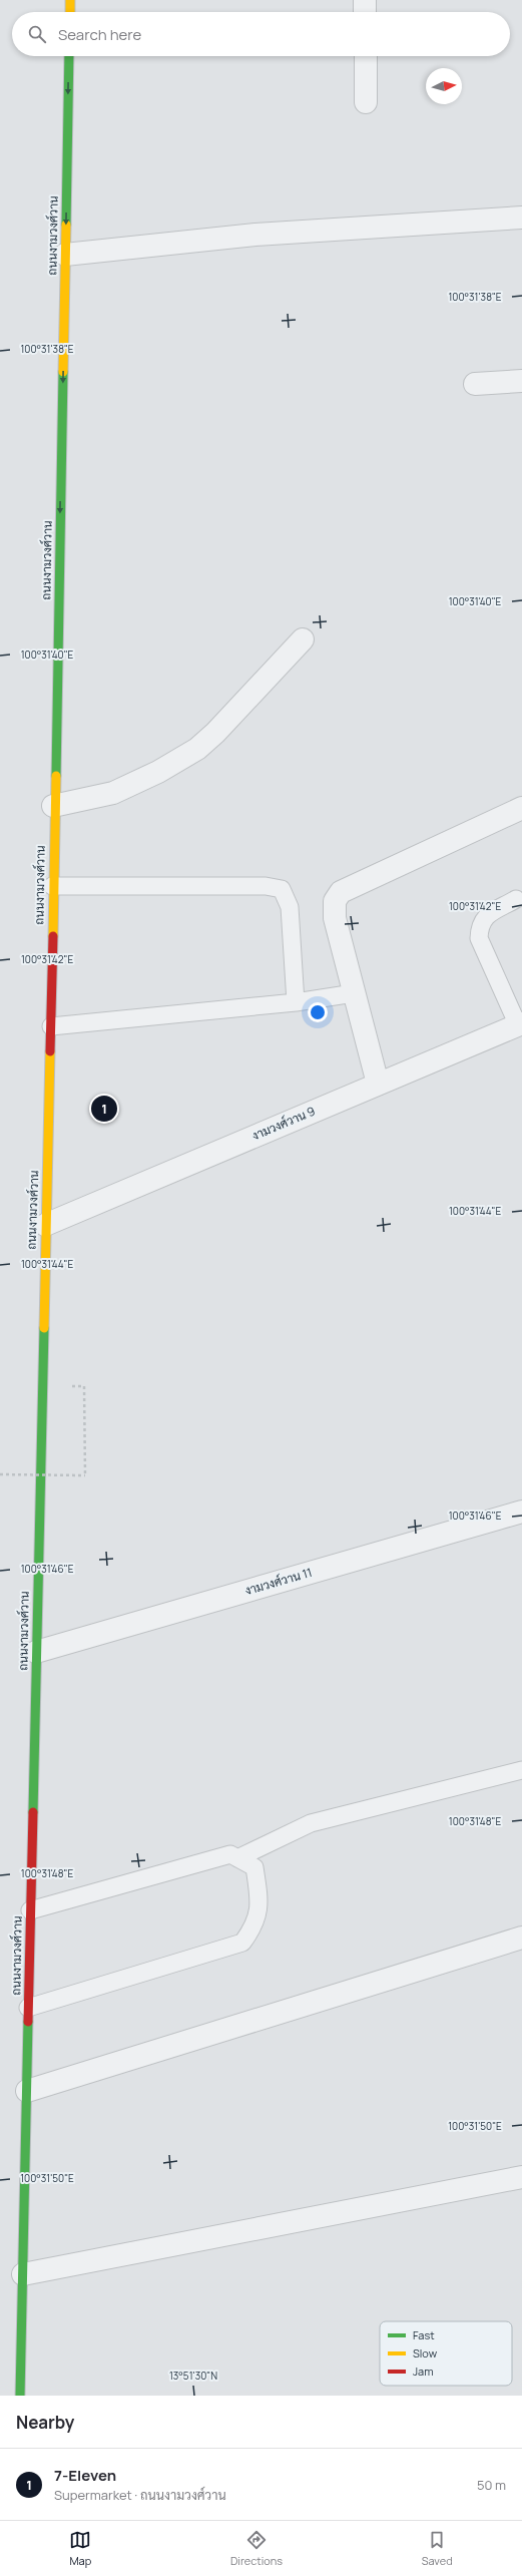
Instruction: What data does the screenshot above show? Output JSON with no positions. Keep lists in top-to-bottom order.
{
  "streets": {
    "main road": ["ถนนงามวงศ์วาน"],
    "street": ["งามวงศ์วาน 9", "งามวงศ์วาน 11"]
  },
  "crossings": [
    ["ถนนงามวงศ์วาน", "งามวงศ์วาน 9"],
    ["ถนนงามวงศ์วาน", "งามวงศ์วาน 11"]
  ],
  "legend": ["Fast", "Slow", "Jam"],
  "north": "right",
  "page": {
    "search": "Search here",
    "pins": "1",
    "heading": "Nearby",
    "list": [
      {
        "mark": "1",
        "name": "7-Eleven",
        "note": "Supermarket · ถนนงามวงศ์วาน",
        "value": "50 m"
      }
    ],
    "nav": ["Map", "Directions", "Saved"]
  },
  "coordinates": [
    "100°31'38\"E",
    "100°31'40\"E",
    "100°31'42\"E",
    "100°31'44\"E",
    "100°31'46\"E",
    "100°31'48\"E",
    "100°31'50\"E",
    "13°51'30\"N"
  ]
}
